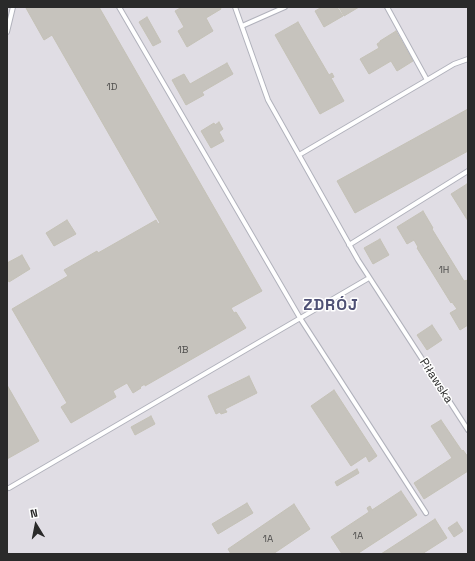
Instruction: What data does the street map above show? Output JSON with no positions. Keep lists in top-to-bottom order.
{
  "streets": {
    "lane": ["Piławska"]
  },
  "districts": ["ZDRÓJ"],
  "house_numbers": [
    "1D",
    "1H",
    "1B",
    "1A",
    "1A"
  ],
  "north": "top"
}
